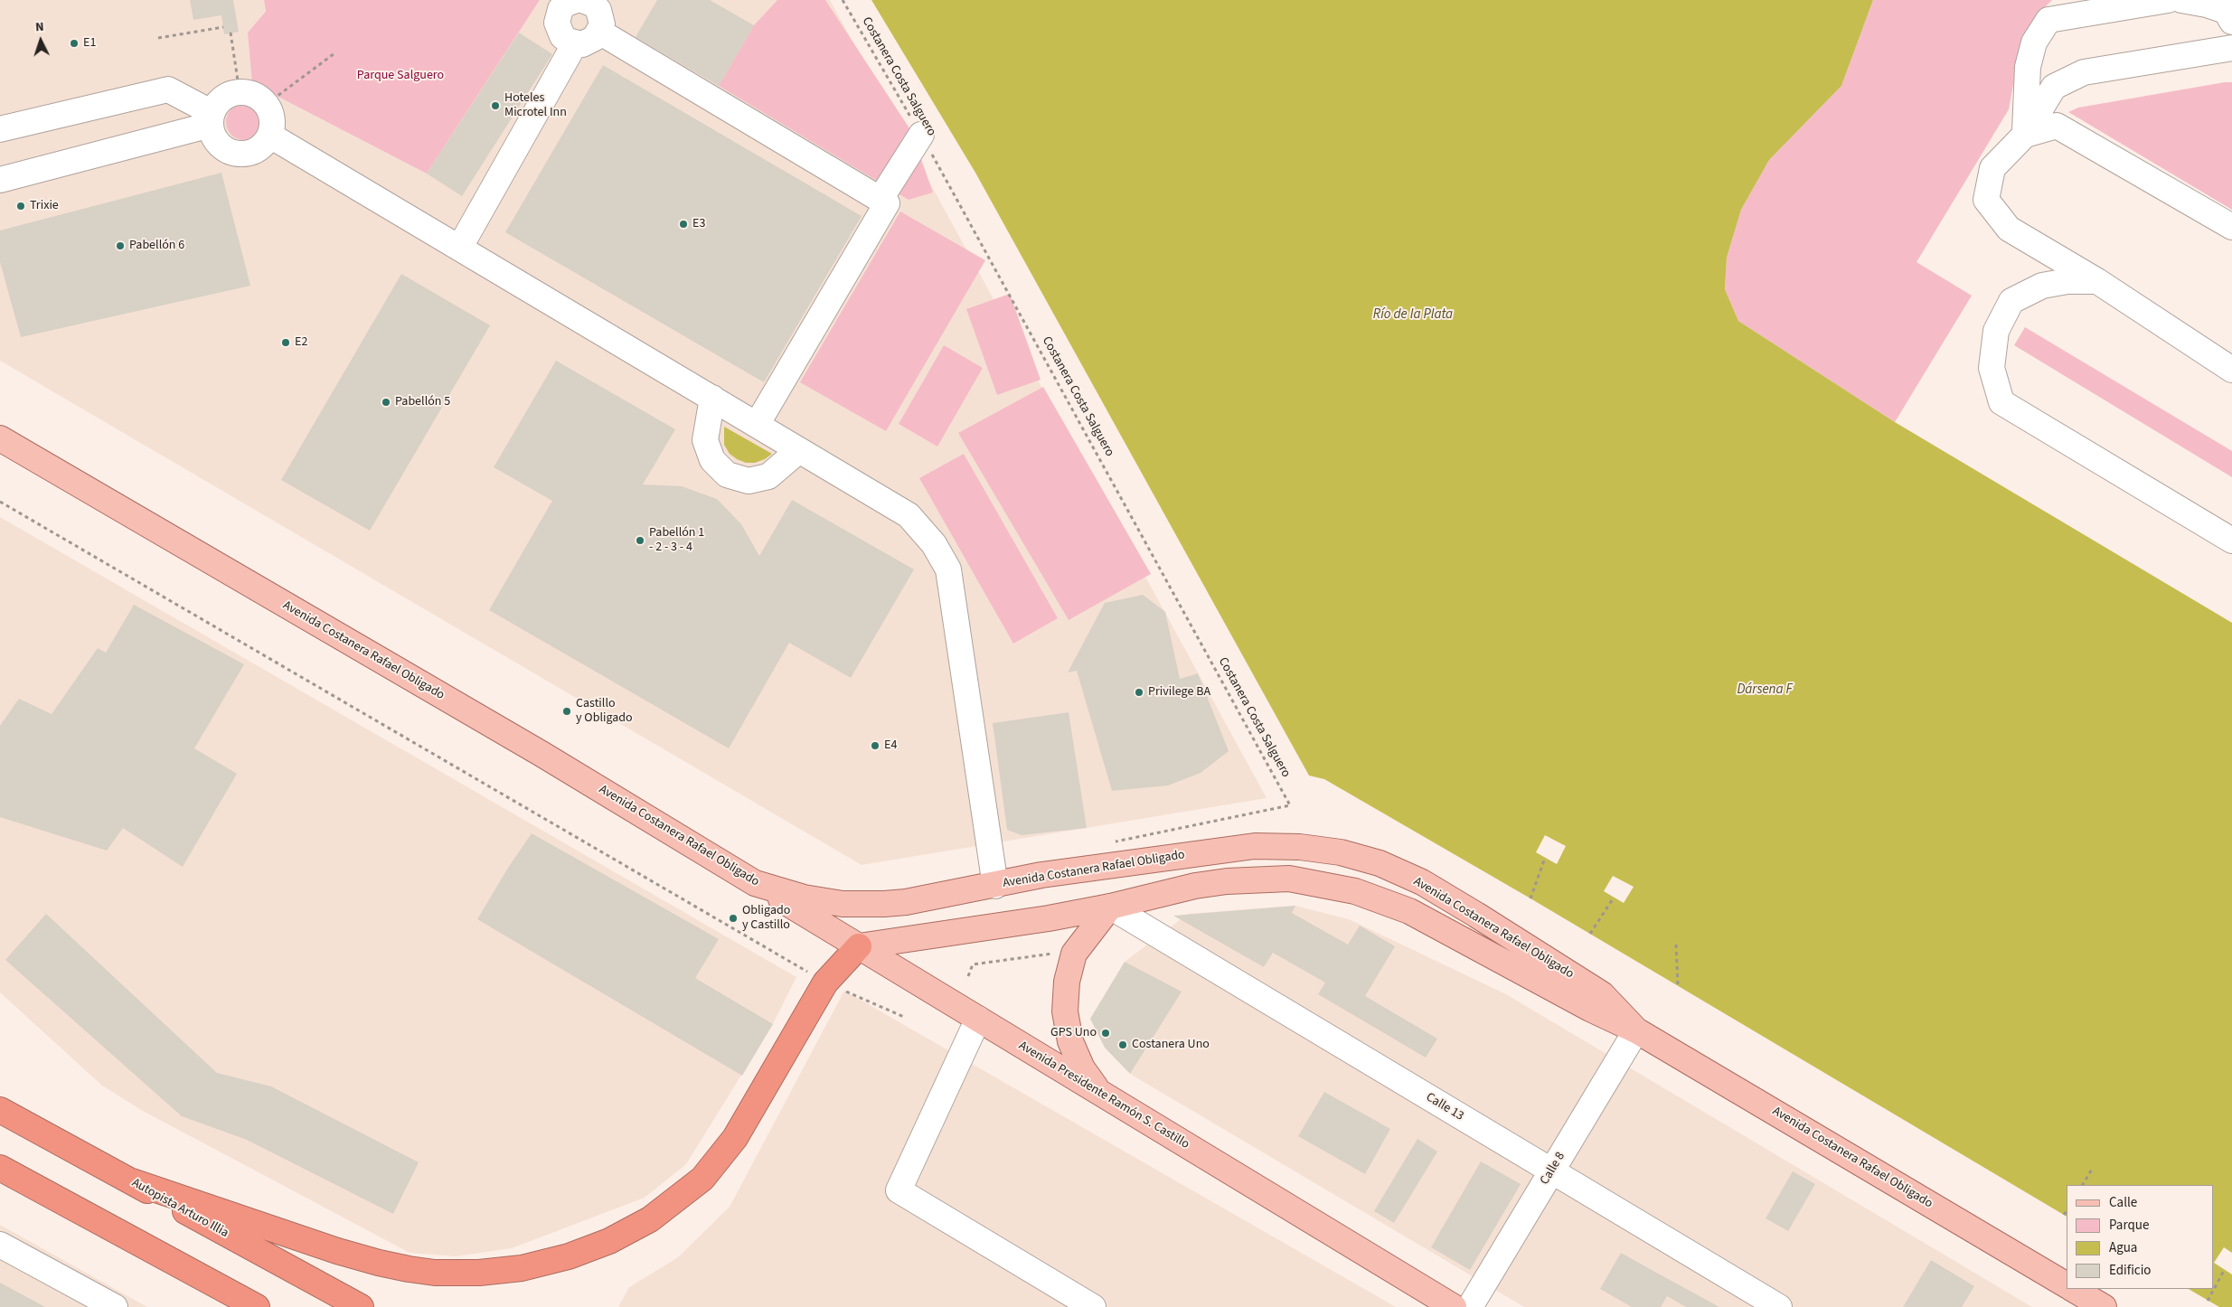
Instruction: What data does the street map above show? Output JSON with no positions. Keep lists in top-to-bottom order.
{
  "streets": {
    "highway": ["Autopista Arturo Illia"],
    "main road": ["Avenida Costanera Rafael Obligado", "Avenida Presidente Ramón S. Castillo"],
    "street": ["Calle 13", "Calle 8"],
    "path": ["Costanera Costa Salguero"]
  },
  "crossings": [
    ["Avenida Costanera Rafael Obligado", "Avenida Presidente Ramón S. Castillo"],
    ["Avenida Costanera Rafael Obligado", "Calle 13"],
    ["Avenida Costanera Rafael Obligado", "Calle 8"],
    ["Calle 13", "Calle 8"]
  ],
  "water": ["Río de la Plata", "Dársena F"],
  "parks": ["Parque Salguero"],
  "places": [
    "E1",
    "Hoteles Microtel Inn",
    "Trixie",
    "E3",
    "Pabellón 6",
    "E2",
    "Pabellón 5",
    "Pabellón 1 - 2 - 3 - 4",
    "Privilege BA",
    "Castillo y Obligado",
    "E4",
    "Obligado y Castillo",
    "GPS Uno",
    "Costanera Uno"
  ],
  "legend": [
    "Calle",
    "Parque",
    "Agua",
    "Edificio"
  ],
  "north": "top"
}
